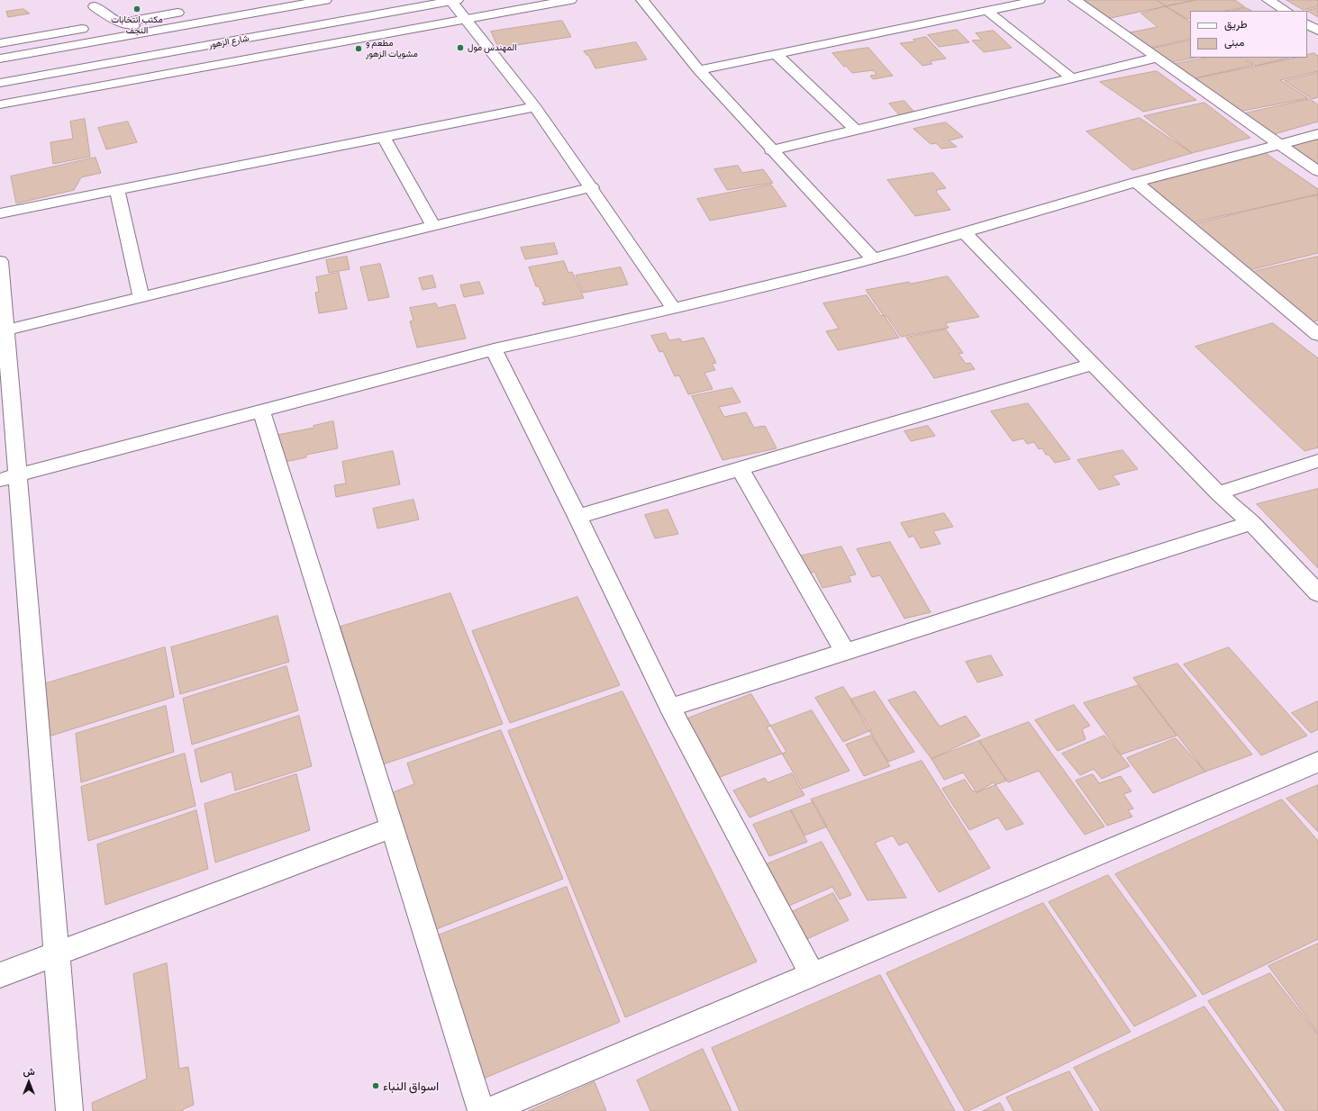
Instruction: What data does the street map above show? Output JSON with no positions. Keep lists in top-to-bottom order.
{
  "streets": {
    "street": ["شارع الزهور"]
  },
  "places": [
    "مكتب انتخابات النجف",
    "المهندس مول",
    "مطعم و مشويات الزهور",
    "اسواق النباء"
  ],
  "legend": ["طريق", "مبنى"],
  "north": "top"
}
